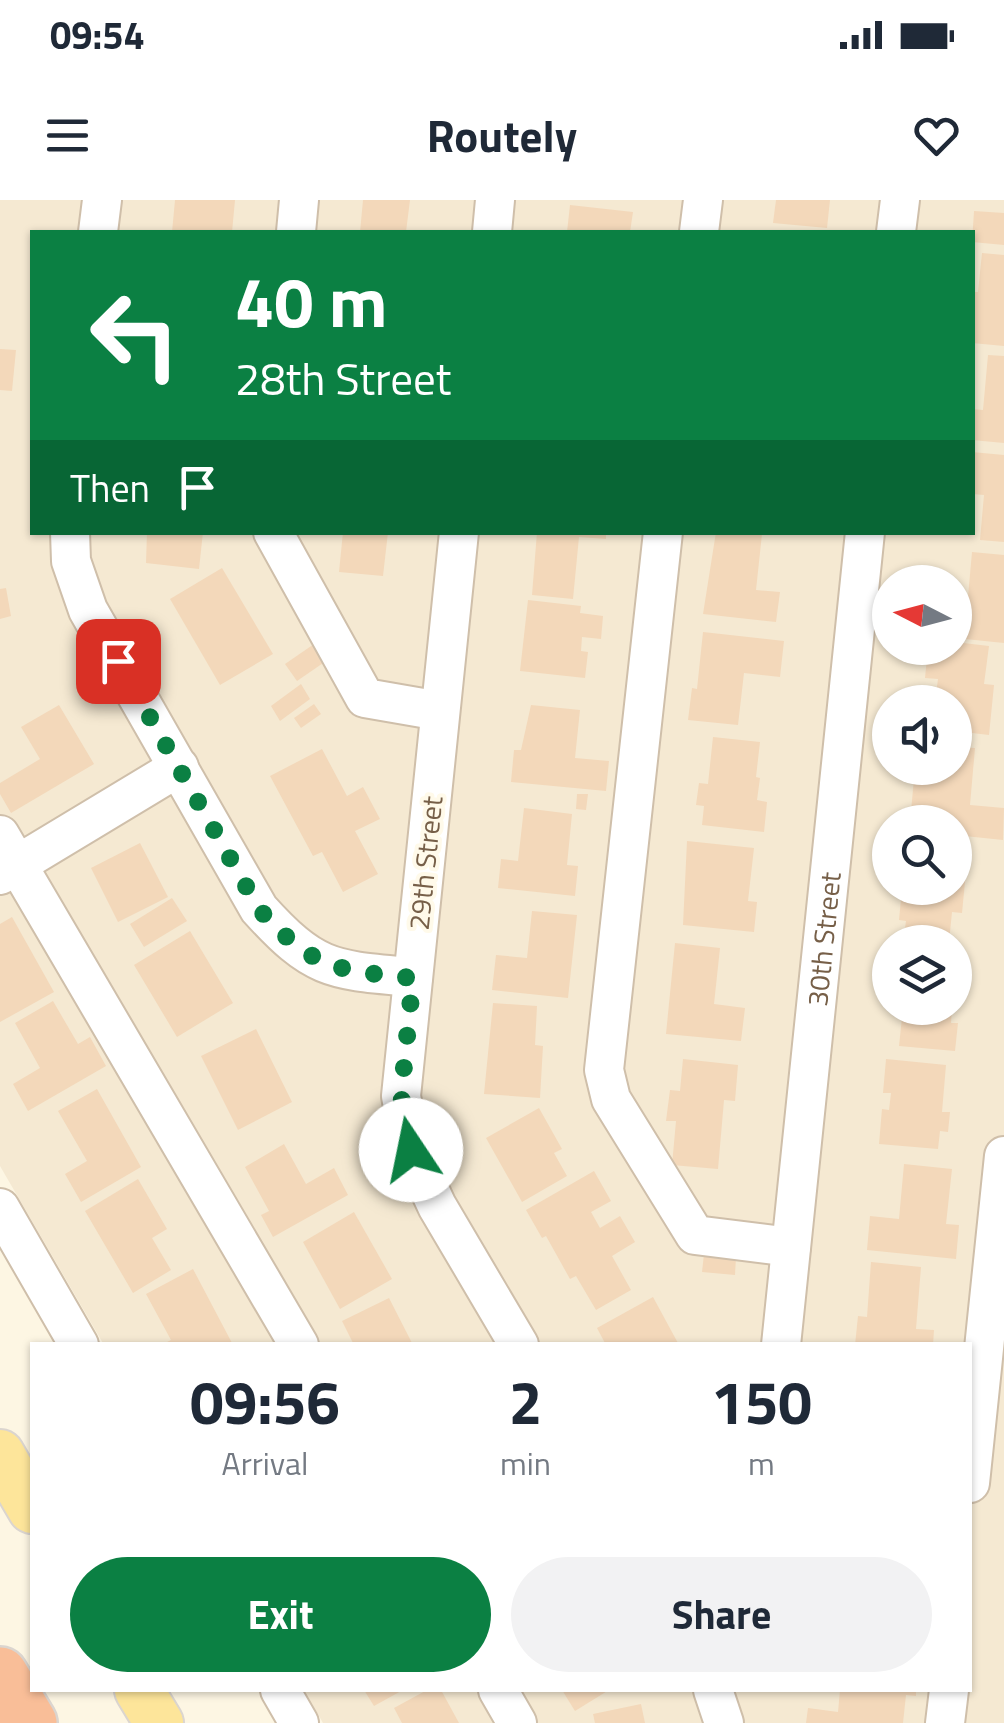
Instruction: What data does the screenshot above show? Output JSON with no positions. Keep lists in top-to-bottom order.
{
  "streets": {
    "street": ["29th Street", "30th Street"]
  },
  "north": "left",
  "page": {
    "status": "09:54",
    "header": "Routely",
    "turn": ["40 m", "28th Street"],
    "then": "Then",
    "eta": [
      "09:56",
      "Arrival",
      "2",
      "min",
      "150",
      "m"
    ],
    "buttons": ["Exit", "Share"]
  }
}
